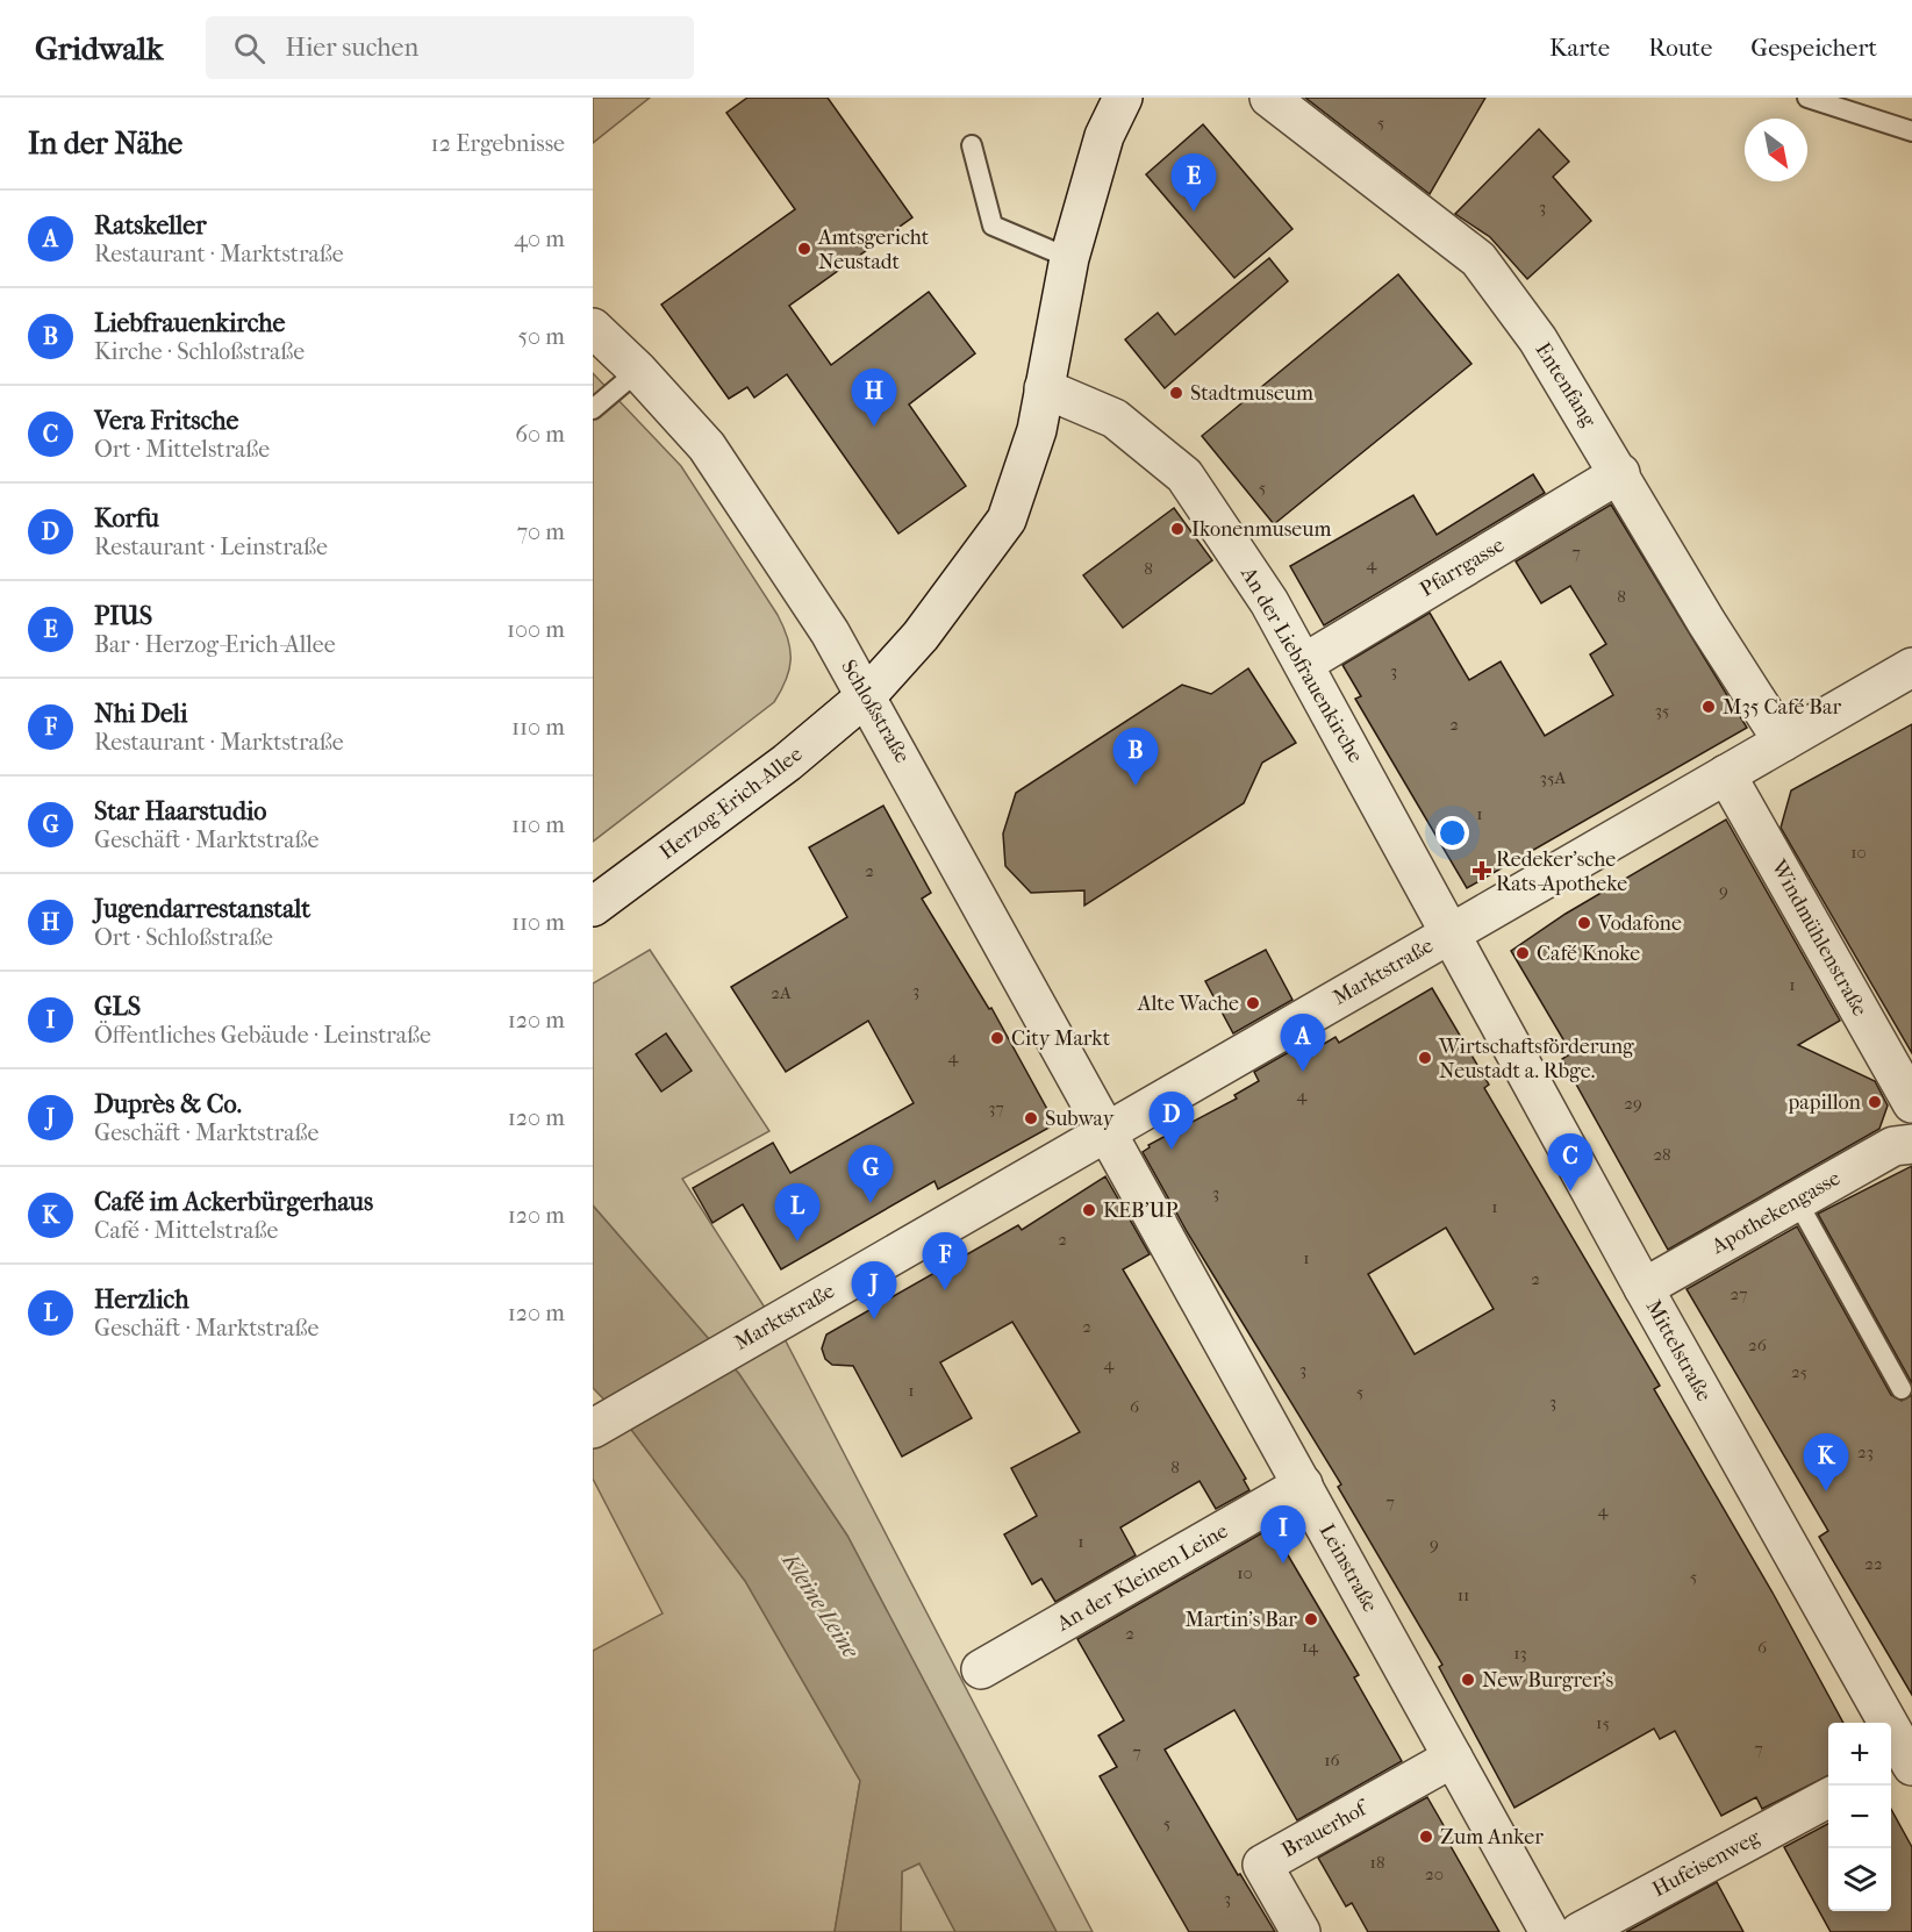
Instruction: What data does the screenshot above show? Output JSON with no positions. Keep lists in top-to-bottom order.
{
  "streets": {
    "street": [
      "Entenfang",
      "Pfarrgasse",
      "An der Liebfrauenkirche",
      "Schloßstraße",
      "Herzog-Erich-Allee",
      "Windmühlenstraße",
      "Marktstraße",
      "Apothekengasse",
      "Mittelstraße",
      "Leinstraße",
      "An der Kleinen Leine",
      "Brauerhof",
      "Hufeisenweg"
    ]
  },
  "crossings": [
    ["Entenfang", "Pfarrgasse"],
    ["Entenfang", "Marktstraße"],
    ["Pfarrgasse", "An der Liebfrauenkirche"],
    ["An der Liebfrauenkirche", "Herzog-Erich-Allee"],
    ["An der Liebfrauenkirche", "Marktstraße"],
    ["An der Liebfrauenkirche", "Mittelstraße"],
    ["Schloßstraße", "Herzog-Erich-Allee"],
    ["Schloßstraße", "Marktstraße"],
    ["Schloßstraße", "Leinstraße"],
    ["Windmühlenstraße", "Marktstraße"],
    ["Marktstraße", "Mittelstraße"],
    ["Marktstraße", "Leinstraße"],
    ["Apothekengasse", "Mittelstraße"],
    ["Leinstraße", "An der Kleinen Leine"],
    ["Leinstraße", "Brauerhof"]
  ],
  "water": ["Kleine Leine"],
  "places": {
    "other": [
      "Amtsgericht Neustadt",
      "Stadtmuseum",
      "Ikonenmuseum",
      "M35 Café Bar",
      "Vodafone",
      "Café Knoke",
      "Alte Wache",
      "City Markt",
      "Wirtschaftsförderung Neustadt a. Rbge.",
      "papillon",
      "Subway",
      "KEB'UP",
      "Martin's Bar",
      "New Burgrer's",
      "Zum Anker"
    ],
    "health": ["Redeker'sche Rats-Apotheke"]
  },
  "house_numbers": [
    "5",
    "3",
    "5",
    "7",
    "4",
    "8",
    "8",
    "3",
    "35",
    "2",
    "35A",
    "1",
    "10",
    "2",
    "9",
    "1",
    "3",
    "2A",
    "4",
    "4",
    "29",
    "37",
    "28",
    "3",
    "1",
    "2",
    "1",
    "2",
    "27",
    "2",
    "26",
    "4",
    "3",
    "25",
    "1",
    "5",
    "3",
    "6",
    "23",
    "8",
    "7",
    "4",
    "1",
    "9",
    "22",
    "10",
    "5",
    "11",
    "2",
    "14",
    "6",
    "13",
    "15",
    "7",
    "7",
    "16",
    "5",
    "18",
    "20",
    "3"
  ],
  "north": "bottom right",
  "page": {
    "header": "Gridwalk",
    "search": "Hier suchen",
    "nav": ["Karte", "Route", "Gespeichert"],
    "heading": ["In der Nähe", "12 Ergebnisse"],
    "pins": [
      "E",
      "H",
      "B",
      "A",
      "D",
      "C",
      "G",
      "L",
      "F",
      "J",
      "K",
      "I"
    ],
    "list": [
      {
        "mark": "A",
        "name": "Ratskeller",
        "note": "Restaurant · Marktstraße",
        "value": "40 m"
      },
      {
        "mark": "B",
        "name": "Liebfrauenkirche",
        "note": "Kirche · Schloßstraße",
        "value": "50 m"
      },
      {
        "mark": "C",
        "name": "Vera Fritsche",
        "note": "Ort · Mittelstraße",
        "value": "60 m"
      },
      {
        "mark": "D",
        "name": "Korfu",
        "note": "Restaurant · Leinstraße",
        "value": "70 m"
      },
      {
        "mark": "E",
        "name": "PIUS",
        "note": "Bar · Herzog-Erich-Allee",
        "value": "100 m"
      },
      {
        "mark": "F",
        "name": "Nhi Deli",
        "note": "Restaurant · Marktstraße",
        "value": "110 m"
      },
      {
        "mark": "G",
        "name": "Star Haarstudio",
        "note": "Geschäft · Marktstraße",
        "value": "110 m"
      },
      {
        "mark": "H",
        "name": "Jugendarrestanstalt",
        "note": "Ort · Schloßstraße",
        "value": "110 m"
      },
      {
        "mark": "I",
        "name": "GLS",
        "note": "Öffentliches Gebäude · Leinstraße",
        "value": "120 m"
      },
      {
        "mark": "J",
        "name": "Duprès & Co.",
        "note": "Geschäft · Marktstraße",
        "value": "120 m"
      },
      {
        "mark": "K",
        "name": "Café im Ackerbürgerhaus",
        "note": "Café · Mittelstraße",
        "value": "120 m"
      },
      {
        "mark": "L",
        "name": "Herzlich",
        "note": "Geschäft · Marktstraße",
        "value": "120 m"
      }
    ],
    "map_buttons": ["+", "−"]
  }
}
